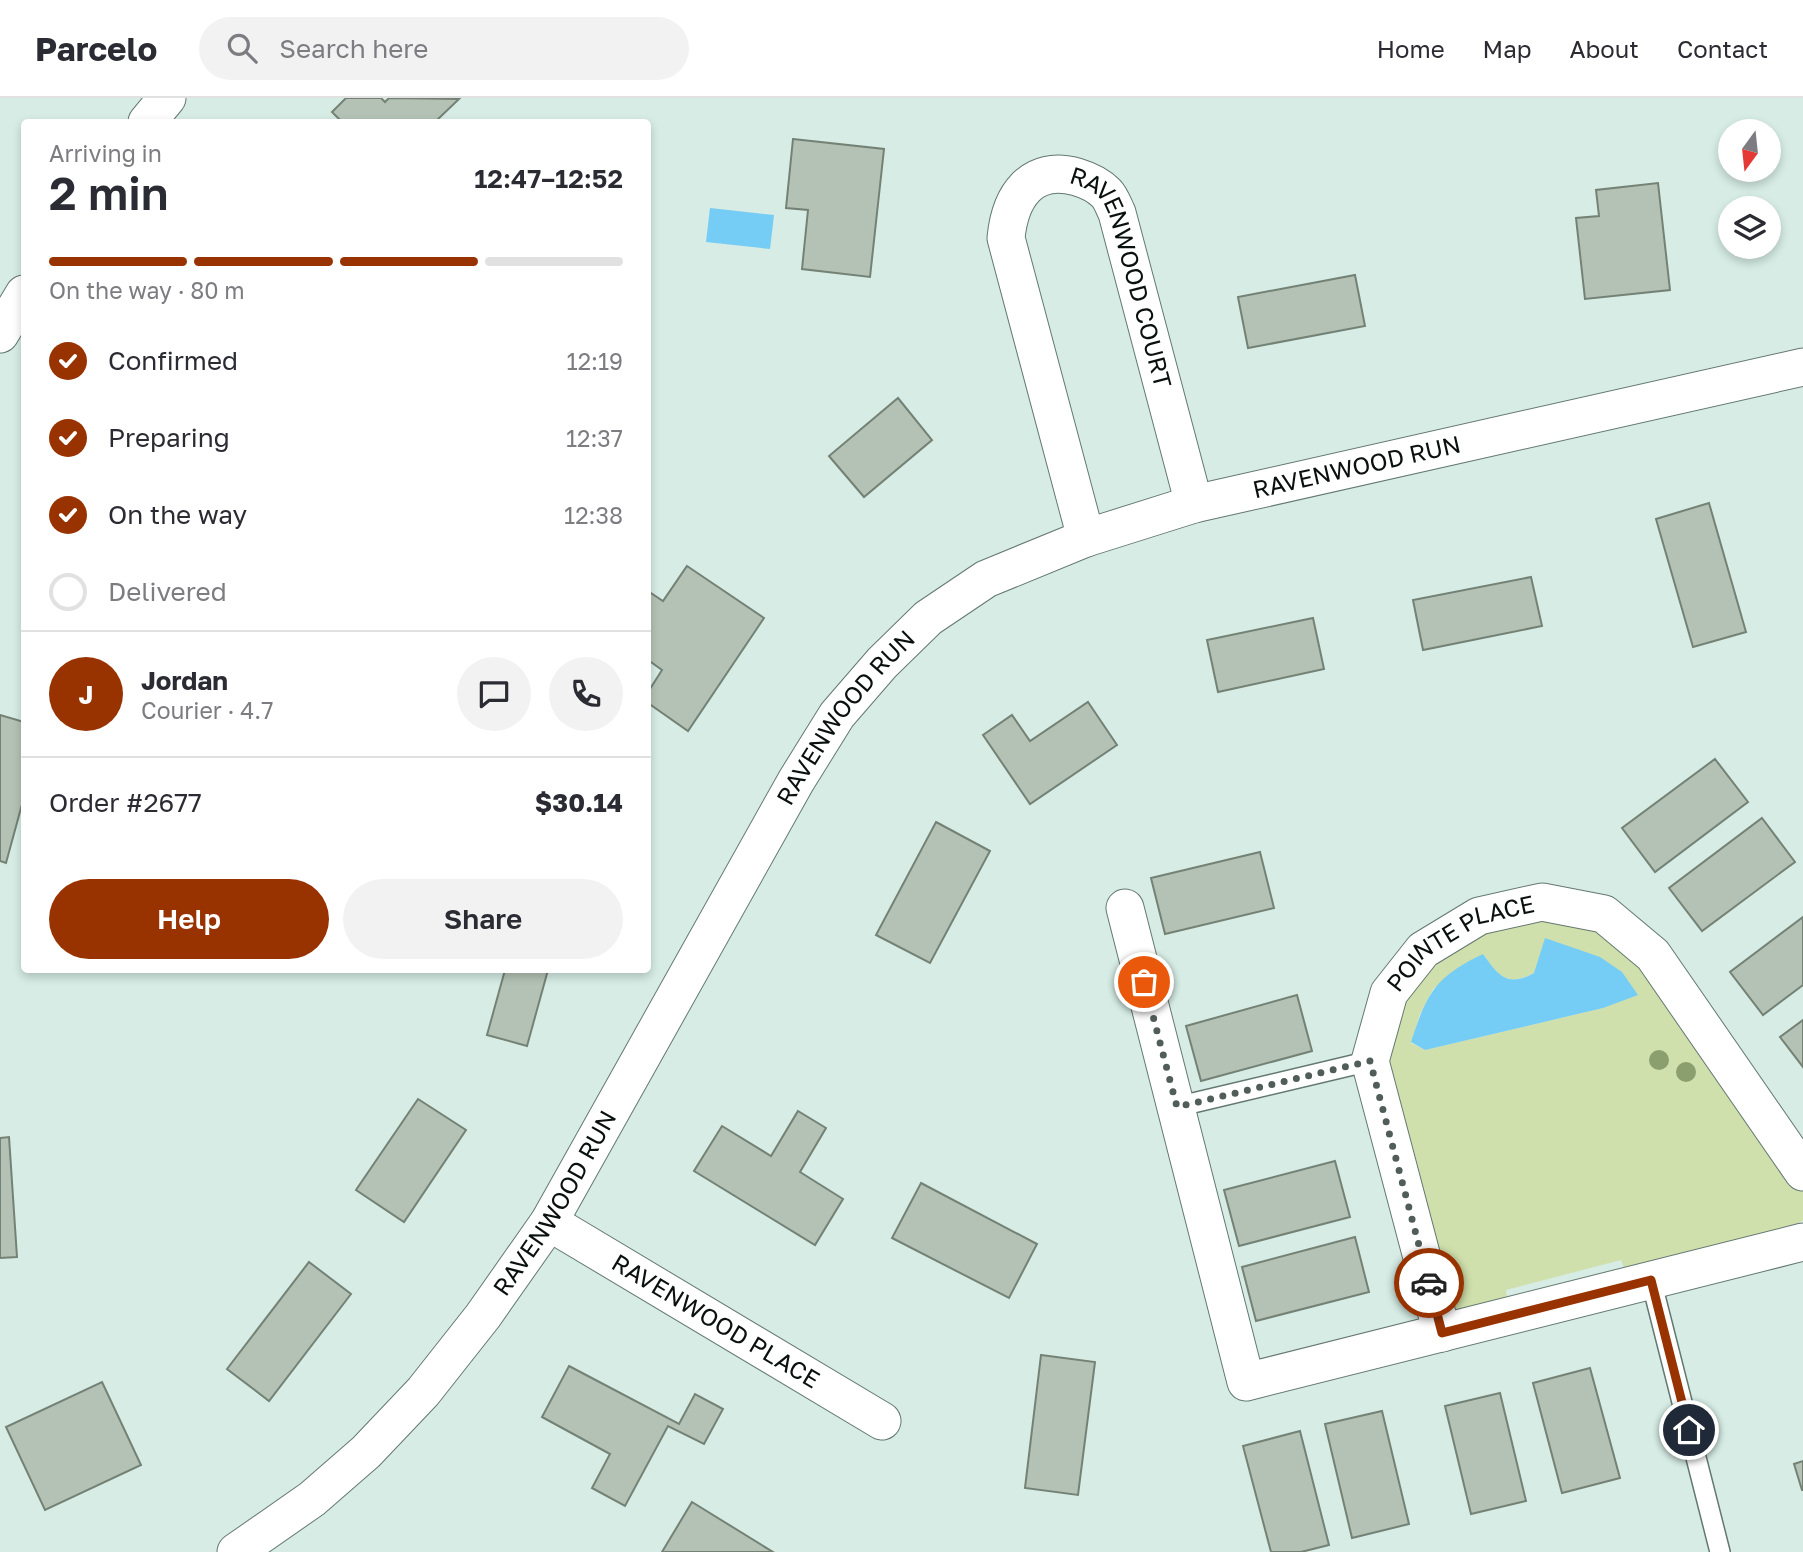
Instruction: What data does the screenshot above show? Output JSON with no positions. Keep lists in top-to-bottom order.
{
  "streets": {
    "street": [
      "RAVENWOOD COURT",
      "RAVENWOOD RUN",
      "POINTE PLACE",
      "RAVENWOOD PLACE"
    ]
  },
  "crossings": [
    ["RAVENWOOD COURT", "RAVENWOOD RUN"],
    ["RAVENWOOD RUN", "RAVENWOOD PLACE"]
  ],
  "north": "bottom",
  "page": {
    "header": "Parcelo",
    "search": "Search here",
    "nav": [
      "Home",
      "Map",
      "About",
      "Contact"
    ],
    "heading": ["2 min", "Arriving in", "12:47–12:52"],
    "panel": [
      "Jordan",
      "Courier · 4.7",
      "Order #2677",
      "$30.14"
    ],
    "bar": "On the way · 80 m",
    "list": [
      ["Confirmed", "12:19"],
      ["Preparing", "12:37"],
      ["On the way", "12:38"],
      "Delivered"
    ],
    "round": "J",
    "buttons": ["Help", "Share"]
  }
}
